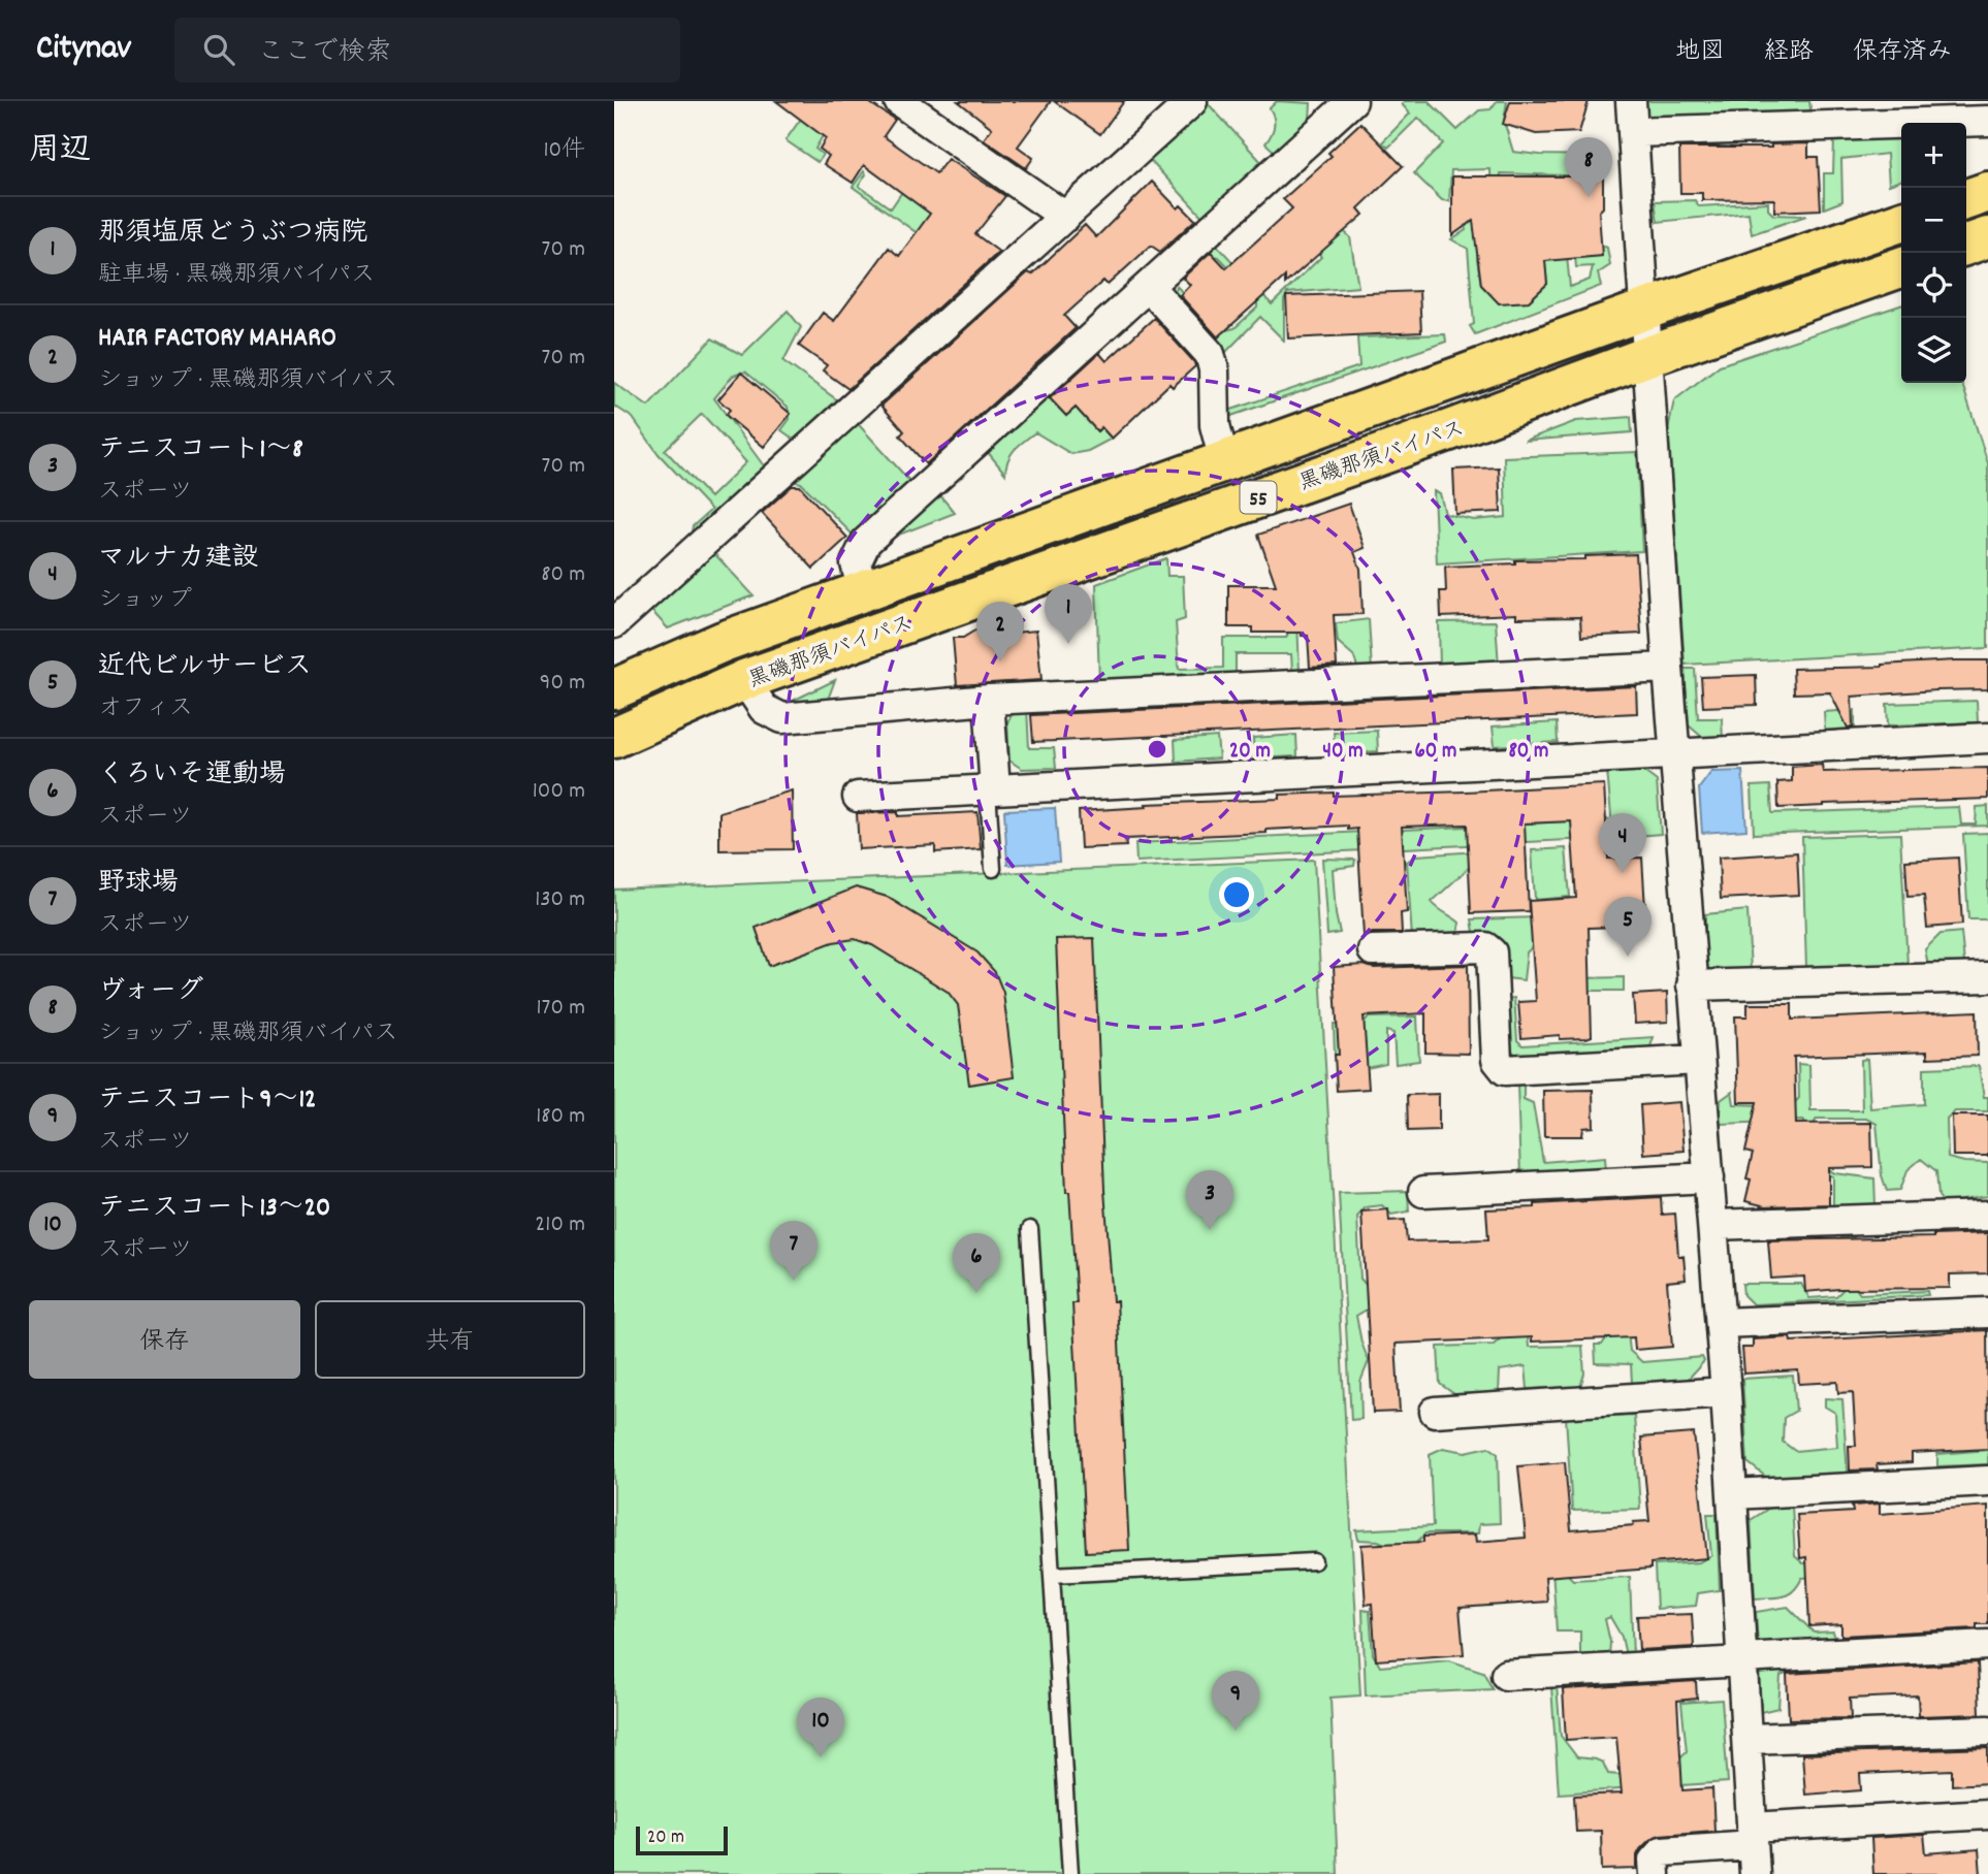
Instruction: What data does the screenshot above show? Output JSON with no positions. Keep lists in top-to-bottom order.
{
  "streets": {
    "main road": ["黒磯那須バイパス", "55"]
  },
  "scale_bar": "20 m",
  "page": {
    "header": "Citynav",
    "search": "ここで検索",
    "nav": ["地図", "経路", "保存済み"],
    "heading": ["周辺", "10件"],
    "map_buttons": ["+", "−"],
    "pins": [
      "8",
      "1",
      "2",
      "4",
      "5",
      "3",
      "7",
      "6",
      "9",
      "10"
    ],
    "list": [
      {
        "mark": "1",
        "name": "那須塩原どうぶつ病院",
        "note": "駐車場 · 黒磯那須バイパス",
        "value": "70 m"
      },
      {
        "mark": "2",
        "name": "HAIR FACTORY MAHARO",
        "note": "ショップ · 黒磯那須バイパス",
        "value": "70 m"
      },
      {
        "mark": "3",
        "name": "テニスコート1～8",
        "note": "スポーツ",
        "value": "70 m"
      },
      {
        "mark": "4",
        "name": "マルナカ建設",
        "note": "ショップ",
        "value": "80 m"
      },
      {
        "mark": "5",
        "name": "近代ビルサービス",
        "note": "オフィス",
        "value": "90 m"
      },
      {
        "mark": "6",
        "name": "くろいそ運動場",
        "note": "スポーツ",
        "value": "100 m"
      },
      {
        "mark": "7",
        "name": "野球場",
        "note": "スポーツ",
        "value": "130 m"
      },
      {
        "mark": "8",
        "name": "ヴォーグ",
        "note": "ショップ · 黒磯那須バイパス",
        "value": "170 m"
      },
      {
        "mark": "9",
        "name": "テニスコート9～12",
        "note": "スポーツ",
        "value": "180 m"
      },
      {
        "mark": "10",
        "name": "テニスコート13～20",
        "note": "スポーツ",
        "value": "210 m"
      }
    ],
    "buttons": ["保存", "共有"],
    "scale": "20 m"
  },
  "rings": [
    "20 m",
    "40 m",
    "60 m",
    "80 m"
  ]
}
